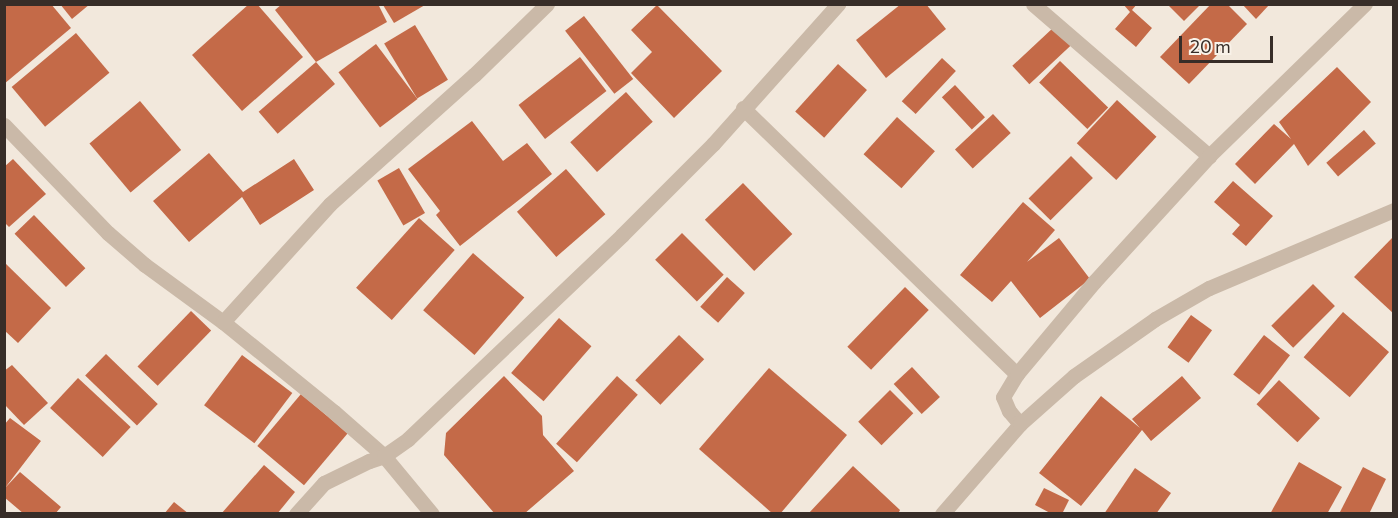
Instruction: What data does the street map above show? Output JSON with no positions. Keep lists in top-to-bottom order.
{
  "scale_bar": "20 m"
}
